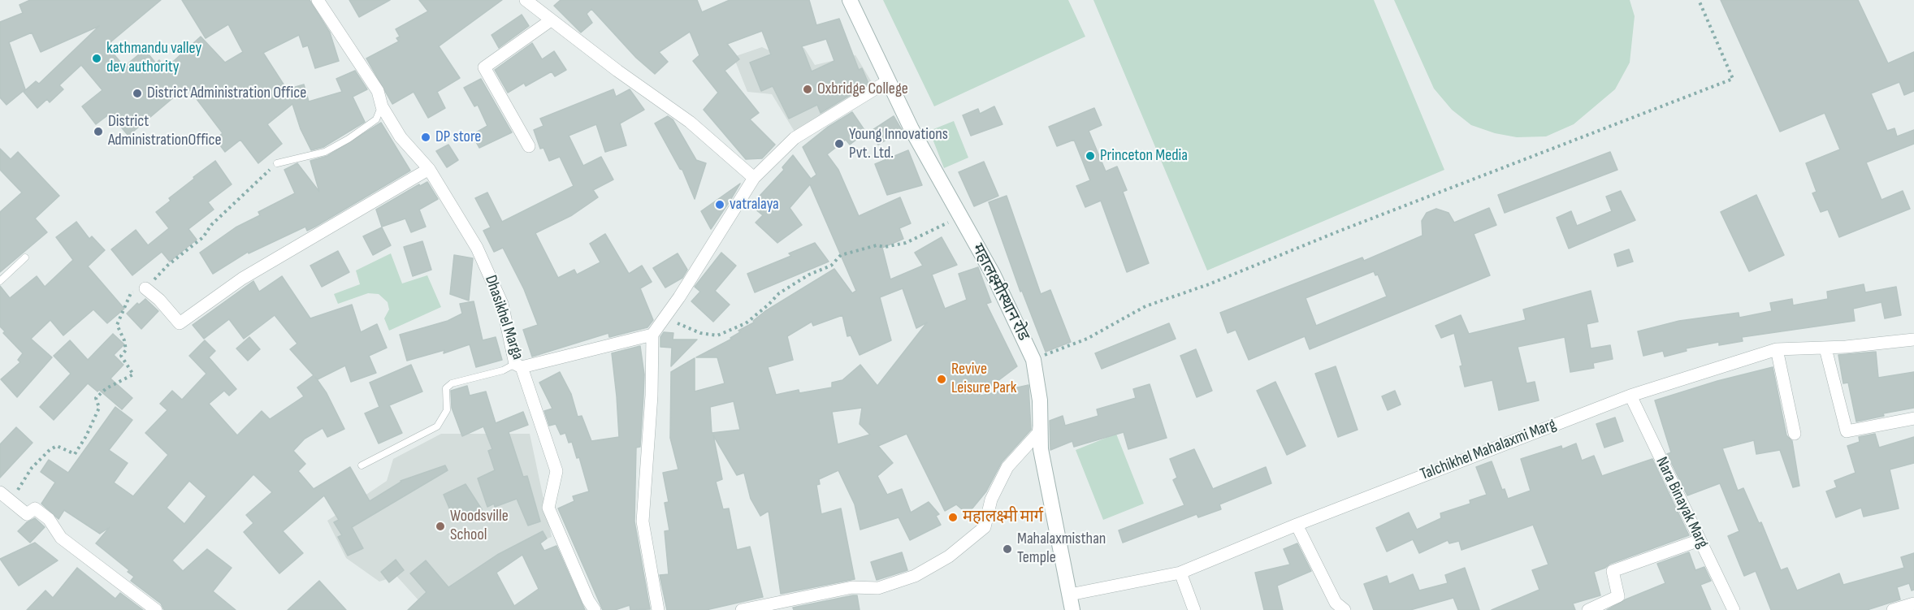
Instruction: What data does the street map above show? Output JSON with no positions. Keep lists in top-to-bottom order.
{
  "streets": {
    "street": [
      "महालक्ष्मीस्थान रोड",
      "Dhasikhel Marga",
      "Talchikhel Mahalaxmi Marg",
      "Nara Binayak Marg"
    ]
  },
  "crossings": [
    ["महालक्ष्मीस्थान रोड", "Talchikhel Mahalaxmi Marg"],
    ["Talchikhel Mahalaxmi Marg", "Nara Binayak Marg"]
  ],
  "places": [
    "kathmandu valley dev authority",
    "Oxbridge College",
    "District Administration Office",
    "District AdministrationOffice",
    "DP store",
    "Young Innovations Pvt. Ltd.",
    "Princeton Media",
    "vatralaya",
    "Revive Leisure Park",
    "महालक्ष्मी मार्ग",
    "Woodsville School",
    "Mahalaxmisthan Temple"
  ]
}
